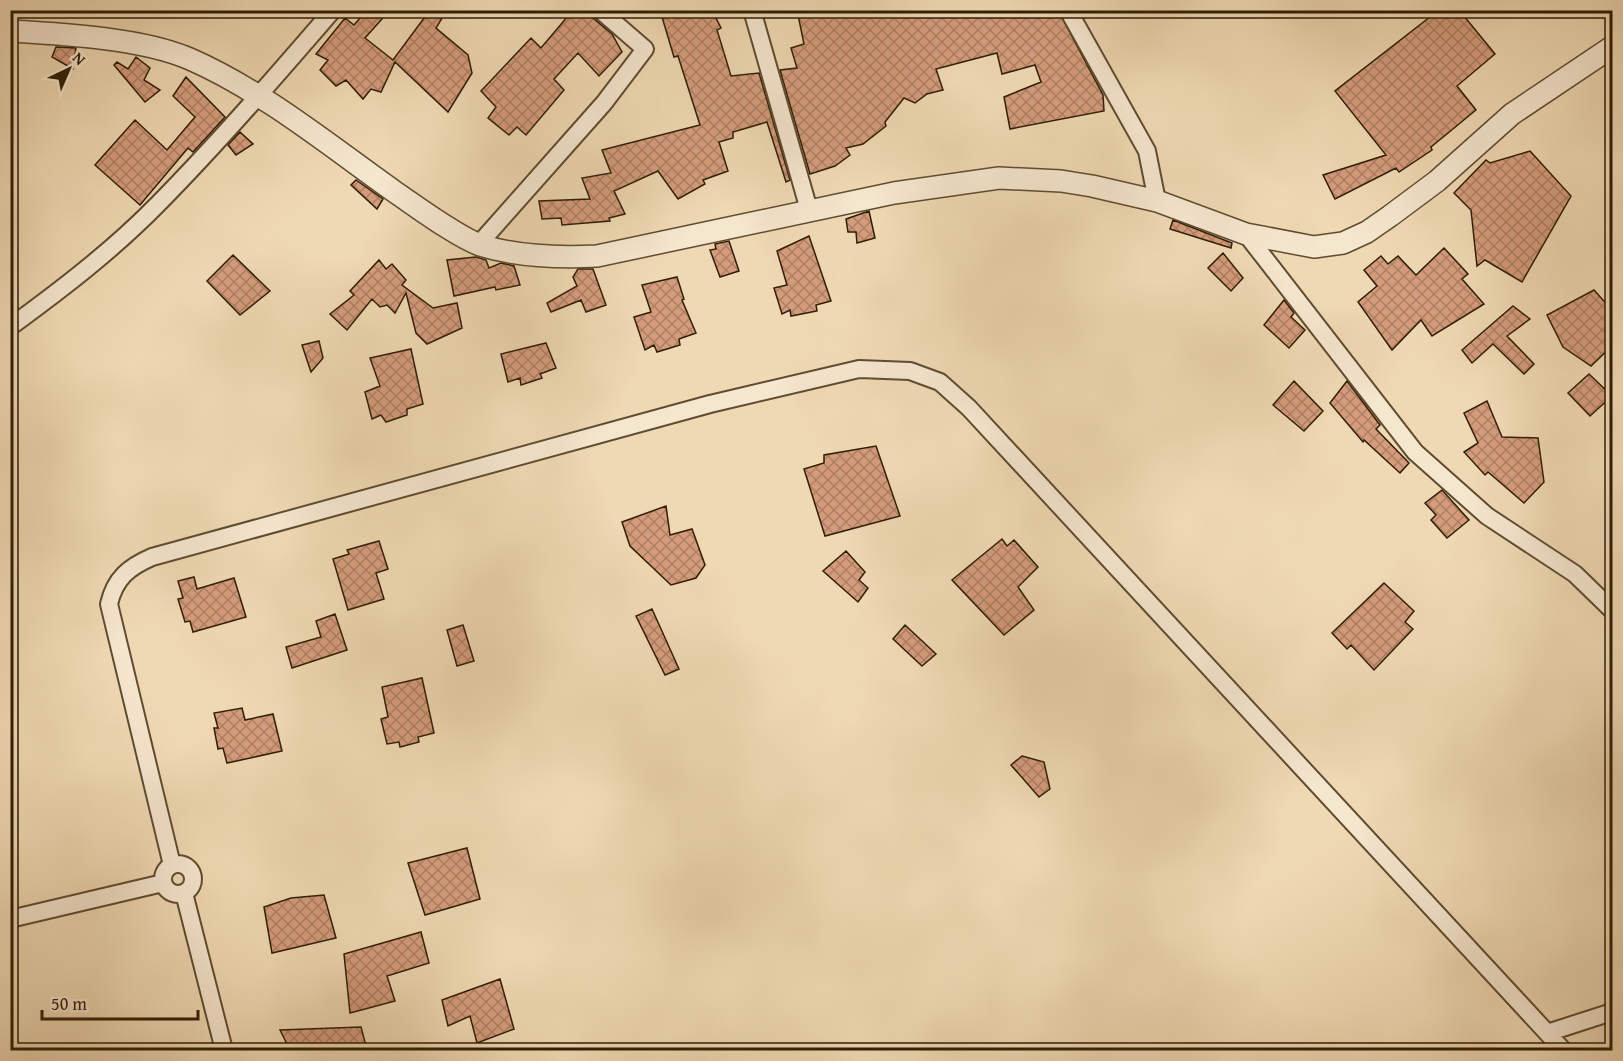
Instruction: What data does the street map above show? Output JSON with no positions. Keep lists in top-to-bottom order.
{
  "scale_bar": "50 m",
  "north": "top right"
}
